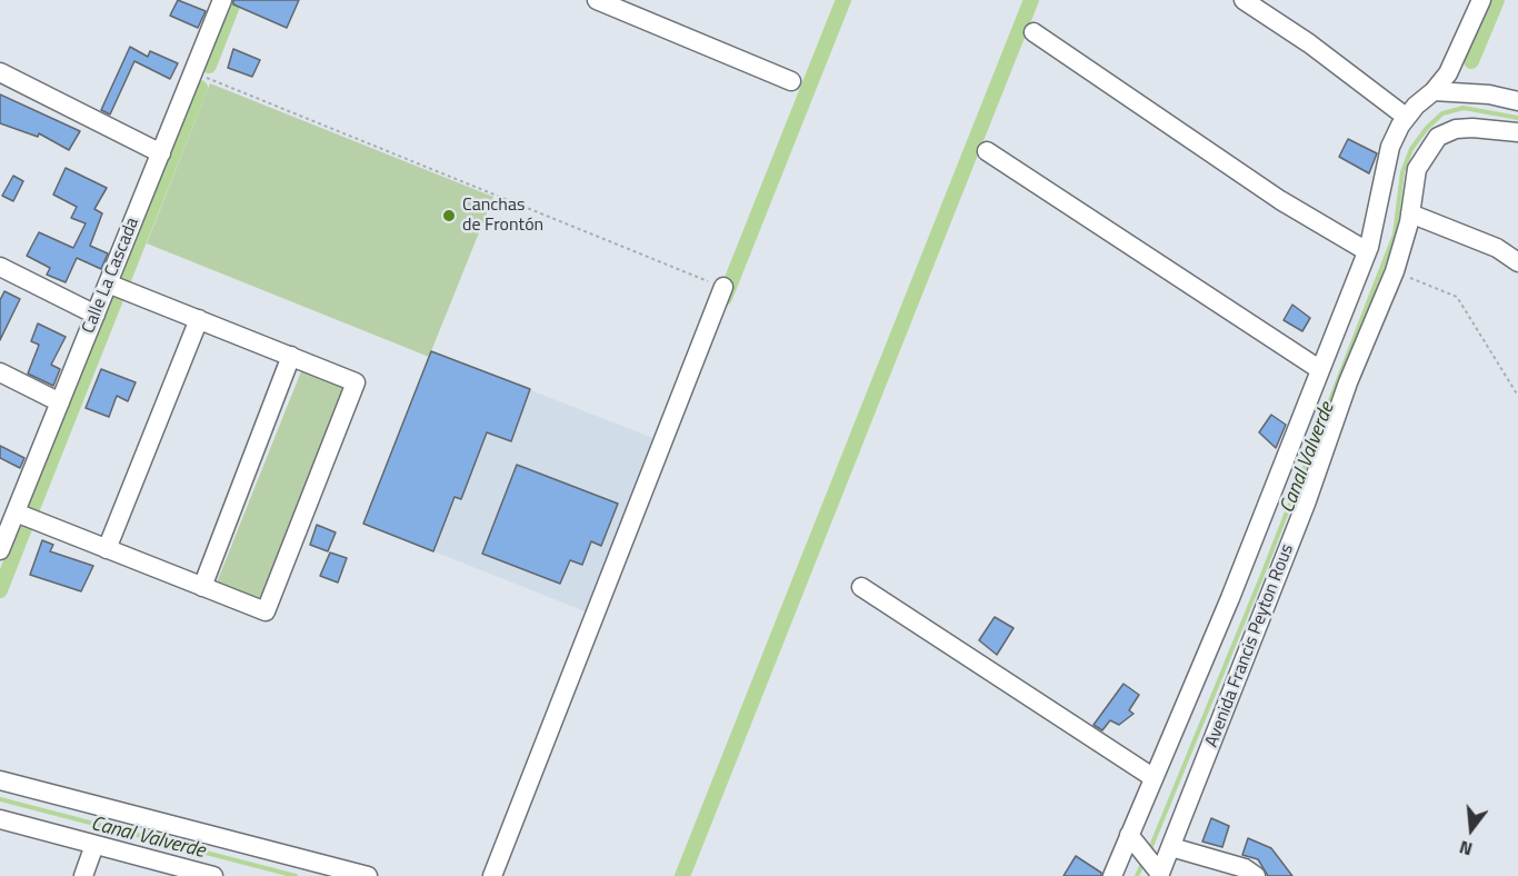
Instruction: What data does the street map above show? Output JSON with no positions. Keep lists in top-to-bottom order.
{
  "streets": {
    "street": ["Calle La Cascada", "Avenida Francis Peyton Rous"]
  },
  "water": ["Canal Valverde"],
  "places": ["Canchas de Frontón"],
  "north": "bottom"
}
